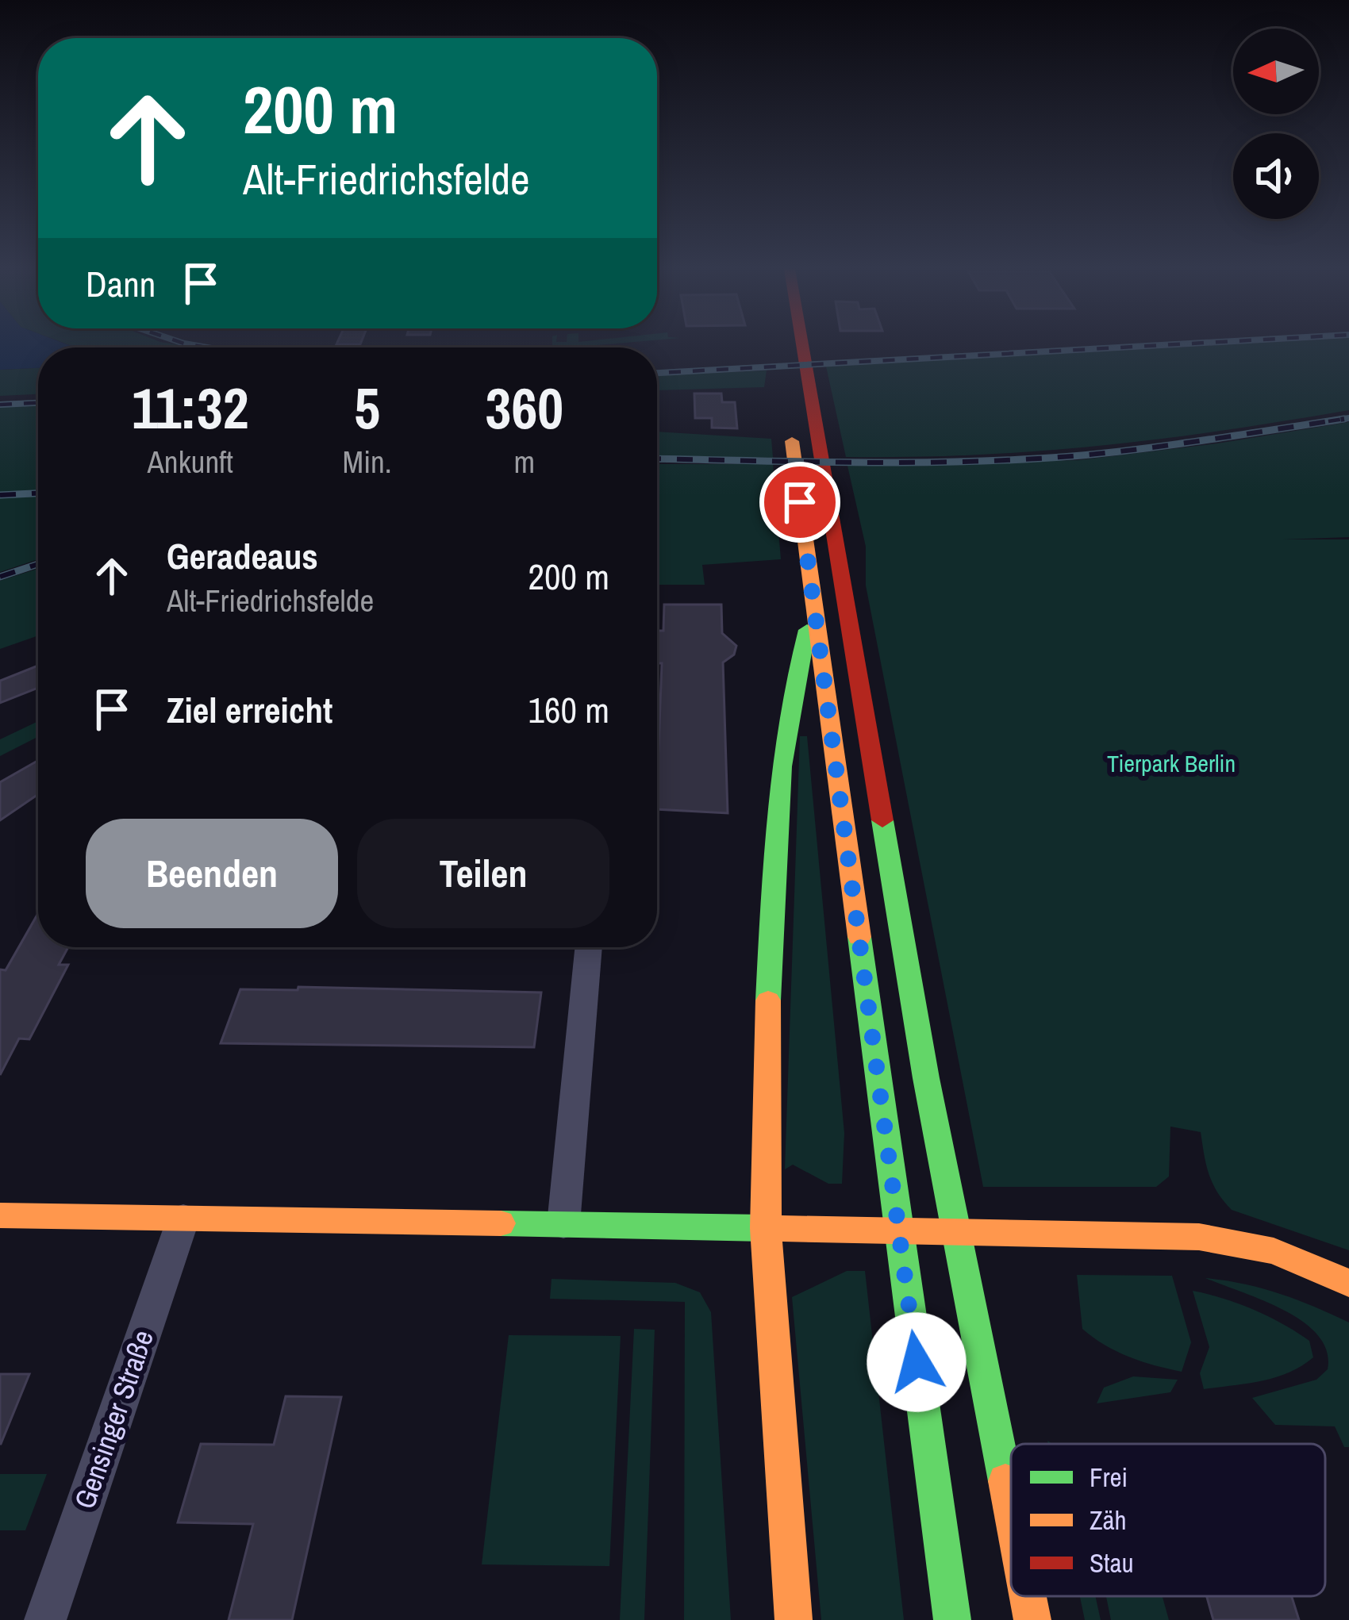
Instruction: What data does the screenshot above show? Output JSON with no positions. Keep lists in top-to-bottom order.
{
  "streets": {
    "street": ["Gensinger Straße"]
  },
  "parks": ["Tierpark Berlin"],
  "legend": ["Frei", "Zäh", "Stau"],
  "north": "left",
  "page": {
    "turn": ["200 m", "Alt-Friedrichsfelde"],
    "then": "Dann",
    "eta": [
      "11:32",
      "Ankunft",
      "5",
      "Min.",
      "360",
      "m"
    ],
    "list": [
      {
        "name": "Geradeaus",
        "note": "Alt-Friedrichsfelde",
        "value": "200 m"
      },
      {
        "name": "Ziel erreicht",
        "value": "160 m"
      }
    ],
    "buttons": ["Beenden", "Teilen"]
  }
}
